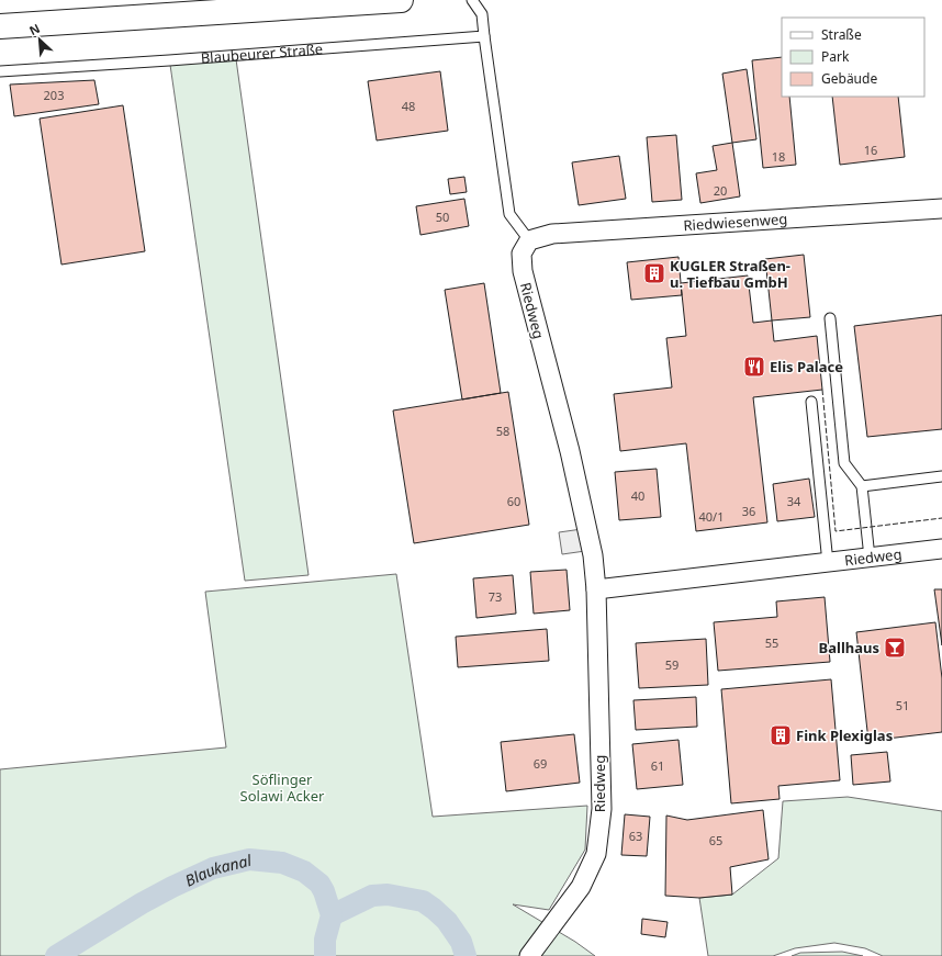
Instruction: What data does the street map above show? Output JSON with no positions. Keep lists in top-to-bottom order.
{
  "streets": {
    "street": ["Riedwiesenweg", "Riedweg"],
    "lane": ["Blaubeurer Straße"]
  },
  "crossings": [
    ["Riedwiesenweg", "Riedweg"]
  ],
  "water": ["Blaukanal"],
  "parks": ["Söflinger Solawi Acker"],
  "places": {
    "building": ["KUGLER Straßen- u. Tiefbau GmbH", "Fink Plexiglas"],
    "restaurant": ["Elis Palace"],
    "bar": ["Ballhaus"]
  },
  "house_numbers": [
    "203",
    "48",
    "16",
    "18",
    "20",
    "50",
    "58",
    "40",
    "60",
    "34",
    "36",
    "40/1",
    "73",
    "55",
    "59",
    "51",
    "69",
    "61",
    "63",
    "65"
  ],
  "legend": ["Straße", "Park", "Gebäude"],
  "north": "top left"
}
